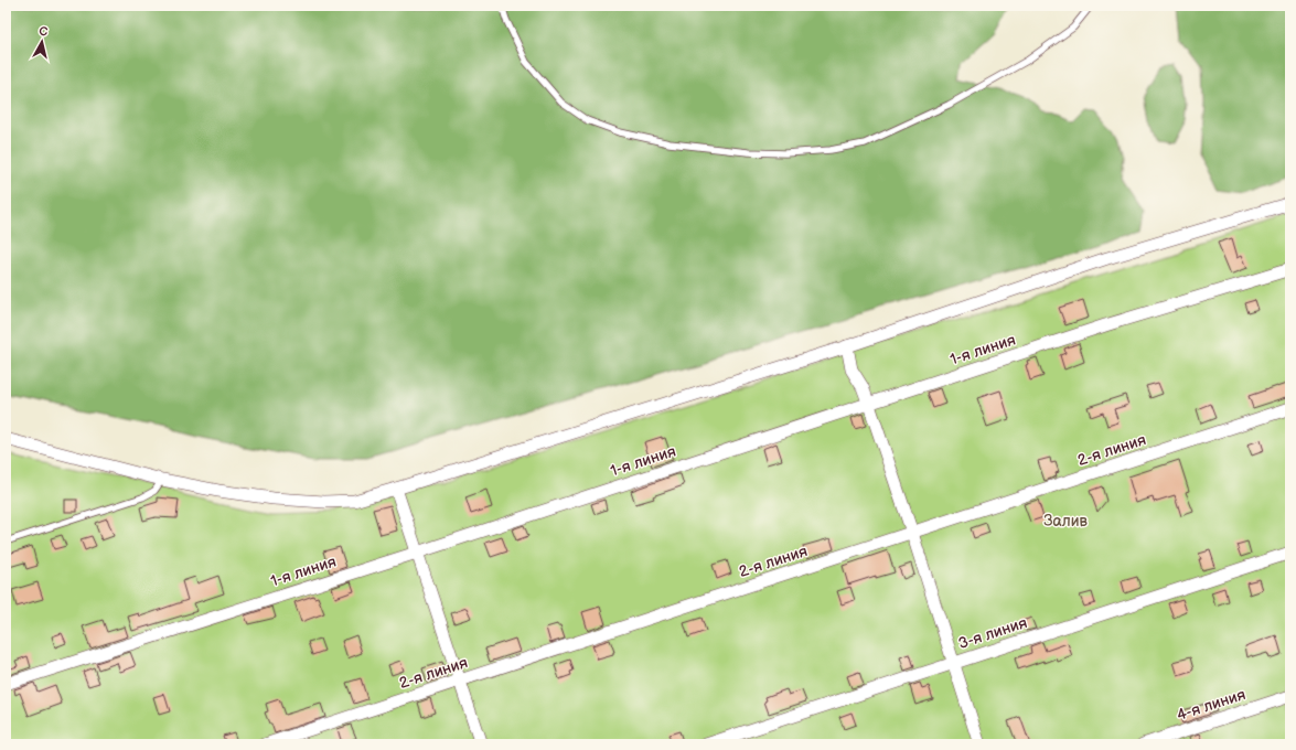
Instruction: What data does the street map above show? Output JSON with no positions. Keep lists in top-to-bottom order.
{
  "streets": {
    "street": [
      "1-я линия",
      "2-я линия",
      "3-я линия",
      "4-я линия"
    ]
  },
  "parks": ["Залив"],
  "north": "top"
}
